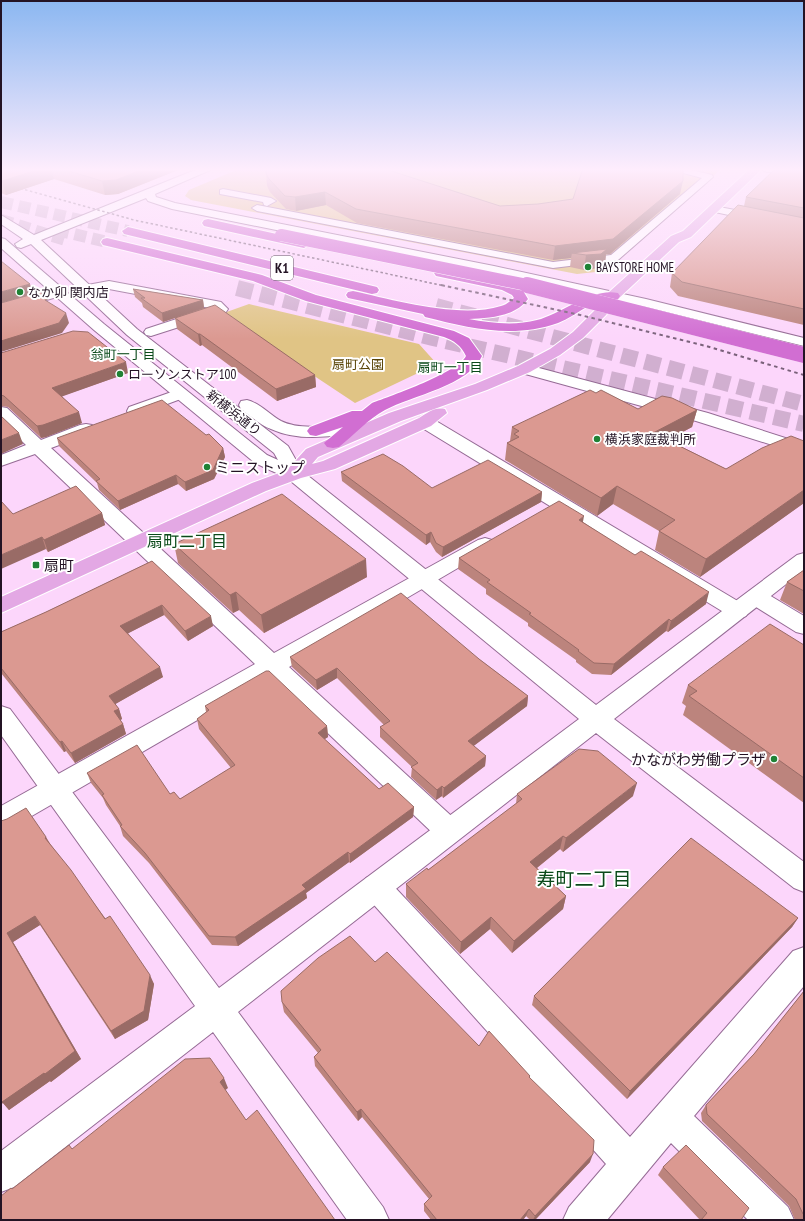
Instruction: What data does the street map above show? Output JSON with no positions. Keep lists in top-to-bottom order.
{
  "streets": {
    "highway": ["K1"],
    "street": ["新横浜通り"]
  },
  "districts": [
    "翁町一丁目",
    "扇町一丁目",
    "扇町二丁目",
    "寿町二丁目"
  ],
  "parks": ["扇町公園"],
  "places": {
    "other": [
      "BAYSTORE HOME",
      "なか卯 関内店",
      "ローソンストア100",
      "横浜家庭裁判所",
      "ミニストップ",
      "かながわ労働プラザ"
    ],
    "transit": ["扇町"]
  }
}
